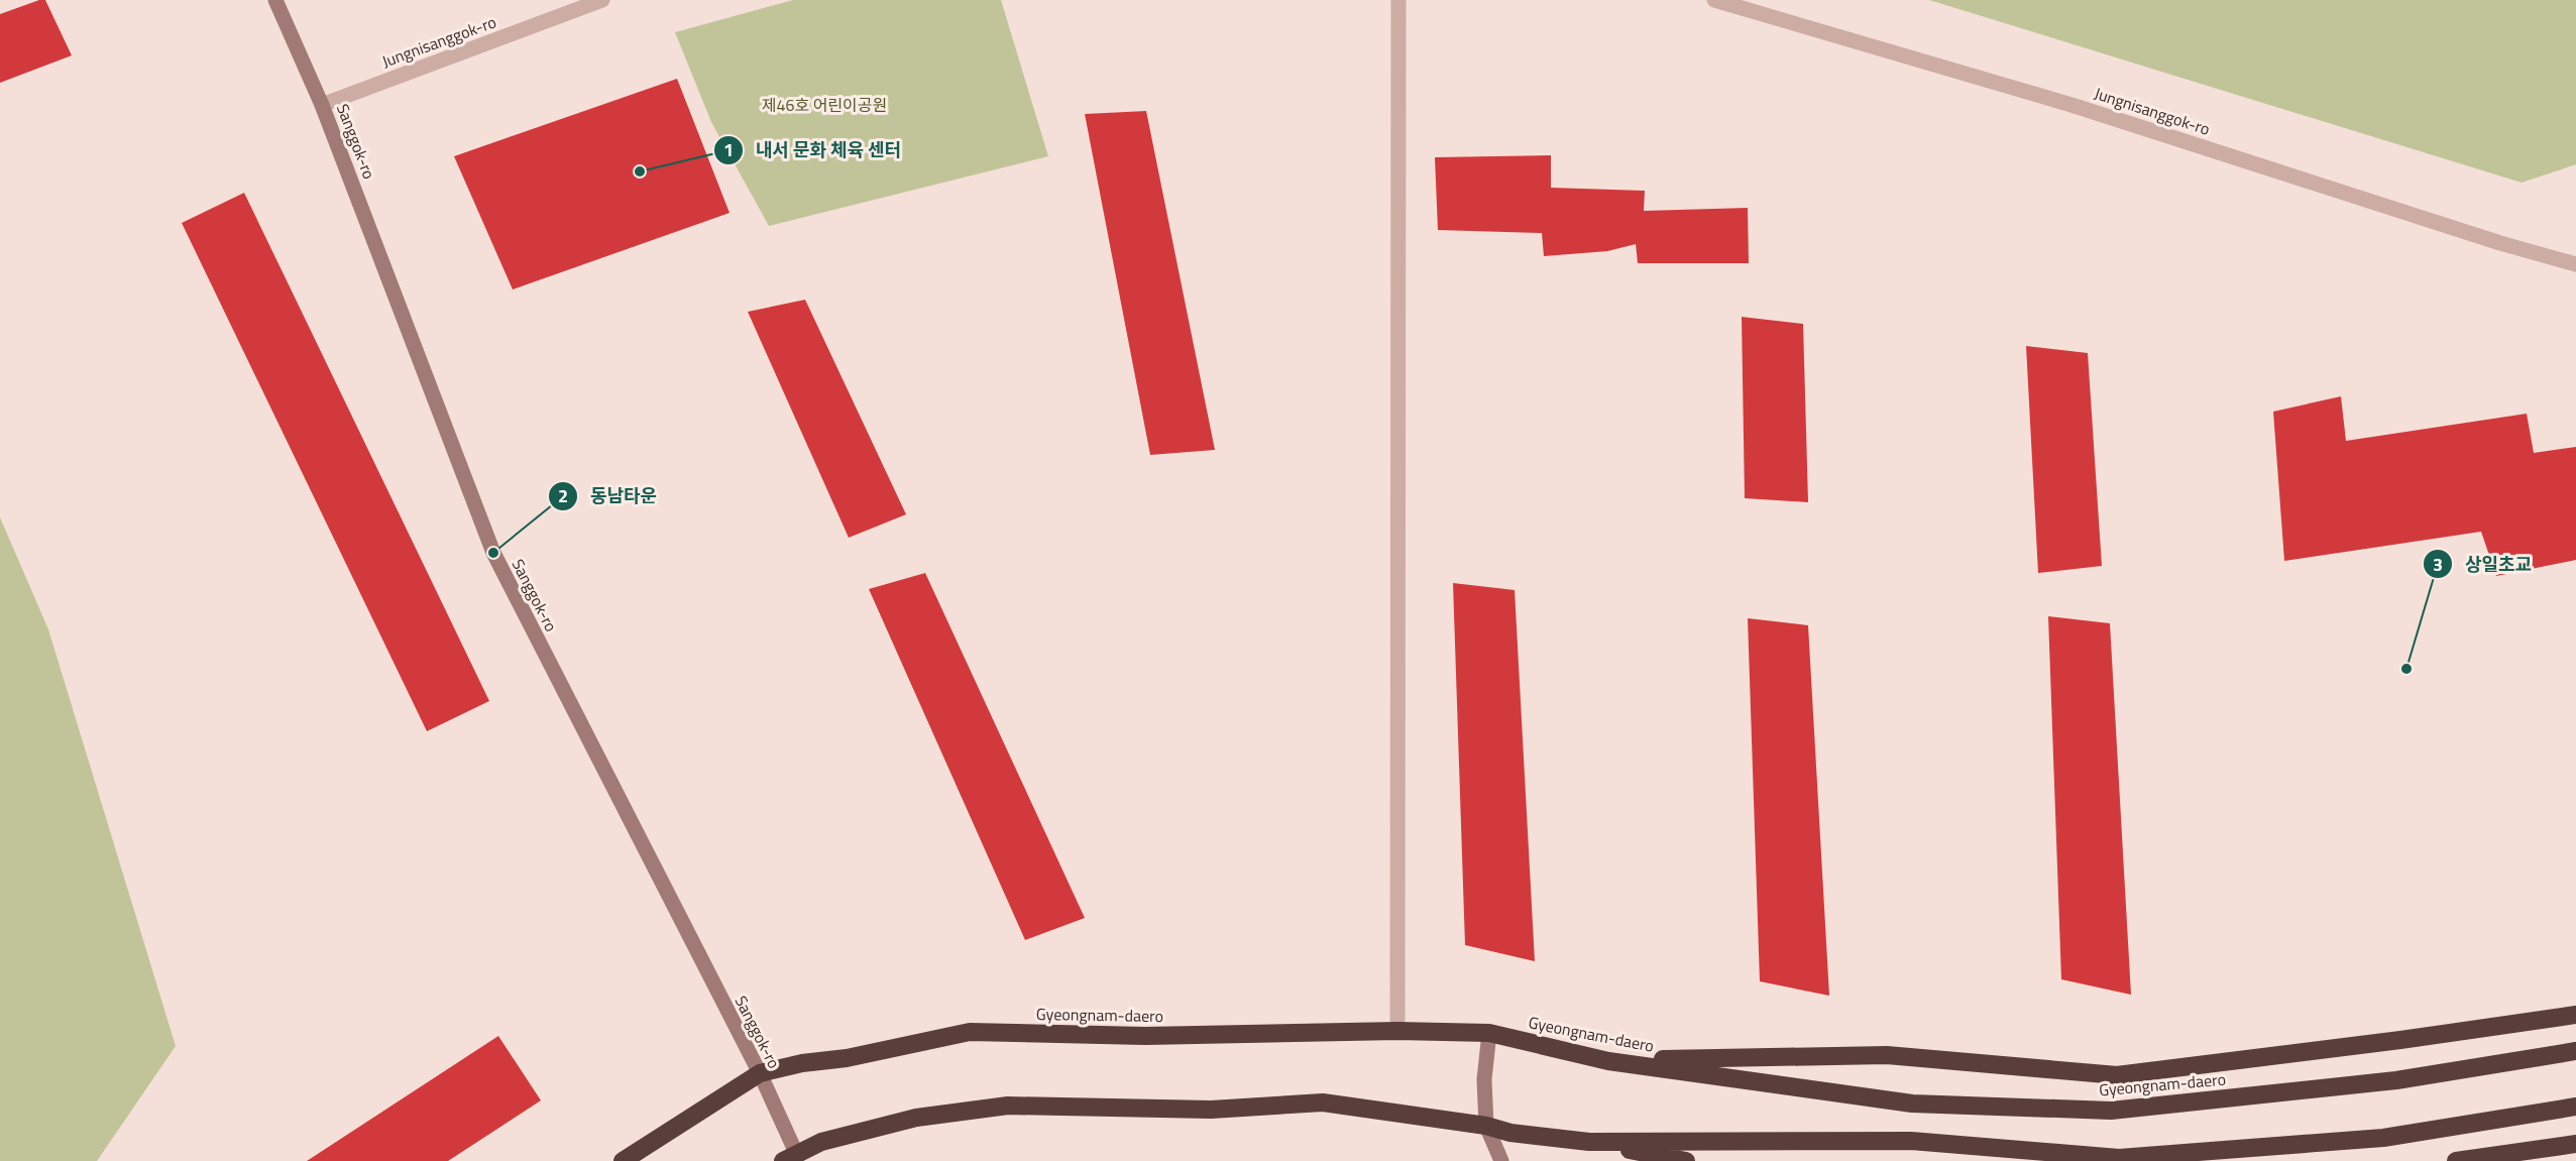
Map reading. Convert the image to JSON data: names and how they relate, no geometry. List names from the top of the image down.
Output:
{
  "streets": {
    "highway": ["Gyeongnam-daero"],
    "street": ["Jungnisanggok-ro", "Sanggok-ro"]
  },
  "crossings": [
    ["Jungnisanggok-ro", "Sanggok-ro"],
    ["Sanggok-ro", "Gyeongnam-daero"]
  ],
  "parks": ["제46호 어린이공원"],
  "places": ["내서 문화 체육 센터", "동남타운", "상일초교"]
}
